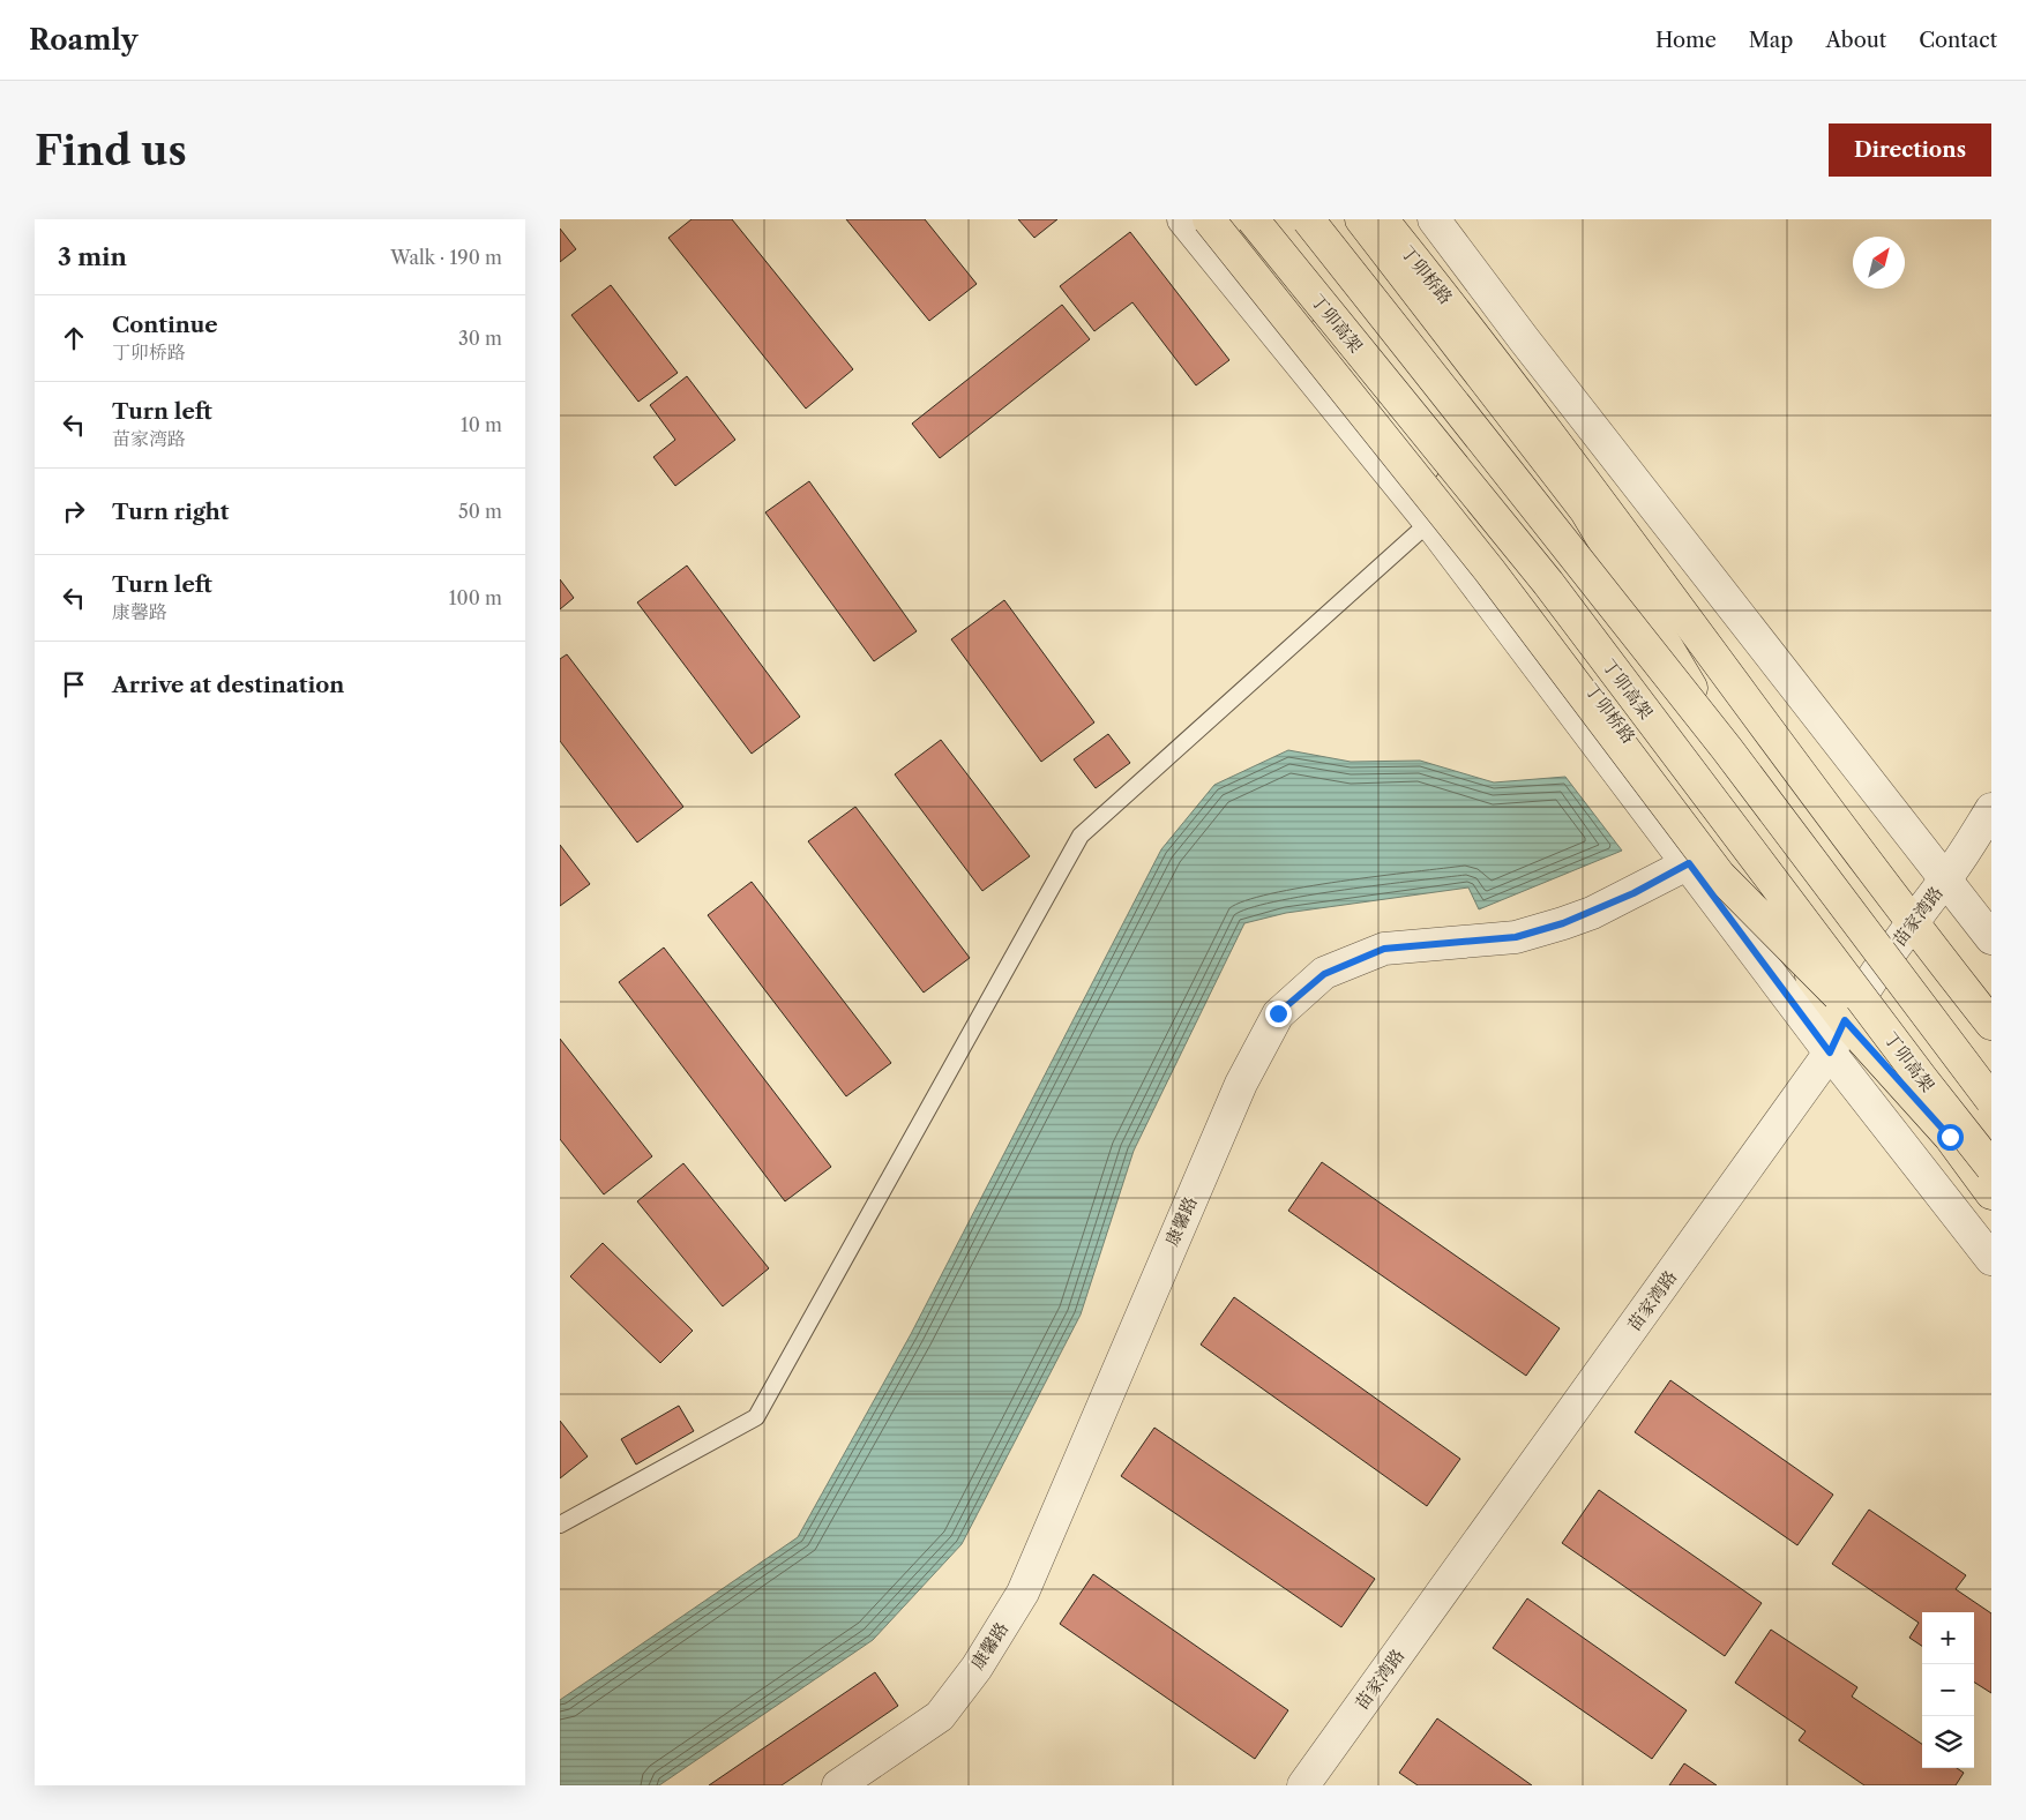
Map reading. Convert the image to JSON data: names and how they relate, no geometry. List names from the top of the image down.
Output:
{
  "streets": {
    "main road": ["丁卯桥路", "丁卯高架"],
    "street": ["苗家湾路", "康馨路"]
  },
  "crossings": [
    ["丁卯桥路", "苗家湾路"]
  ],
  "north": "top right",
  "page": {
    "header": "Roamly",
    "nav": [
      "Home",
      "Map",
      "About",
      "Contact"
    ],
    "buttons": "Directions",
    "title": "Find us",
    "heading": ["3 min", "Walk · 190 m"],
    "list": [
      ["Continue", "丁卯桥路", "30 m"],
      ["Turn left", "苗家湾路", "10 m"],
      ["Turn right", "50 m"],
      ["Turn left", "康馨路", "100 m"],
      "Arrive at destination"
    ],
    "map_buttons": ["+", "−"]
  }
}
